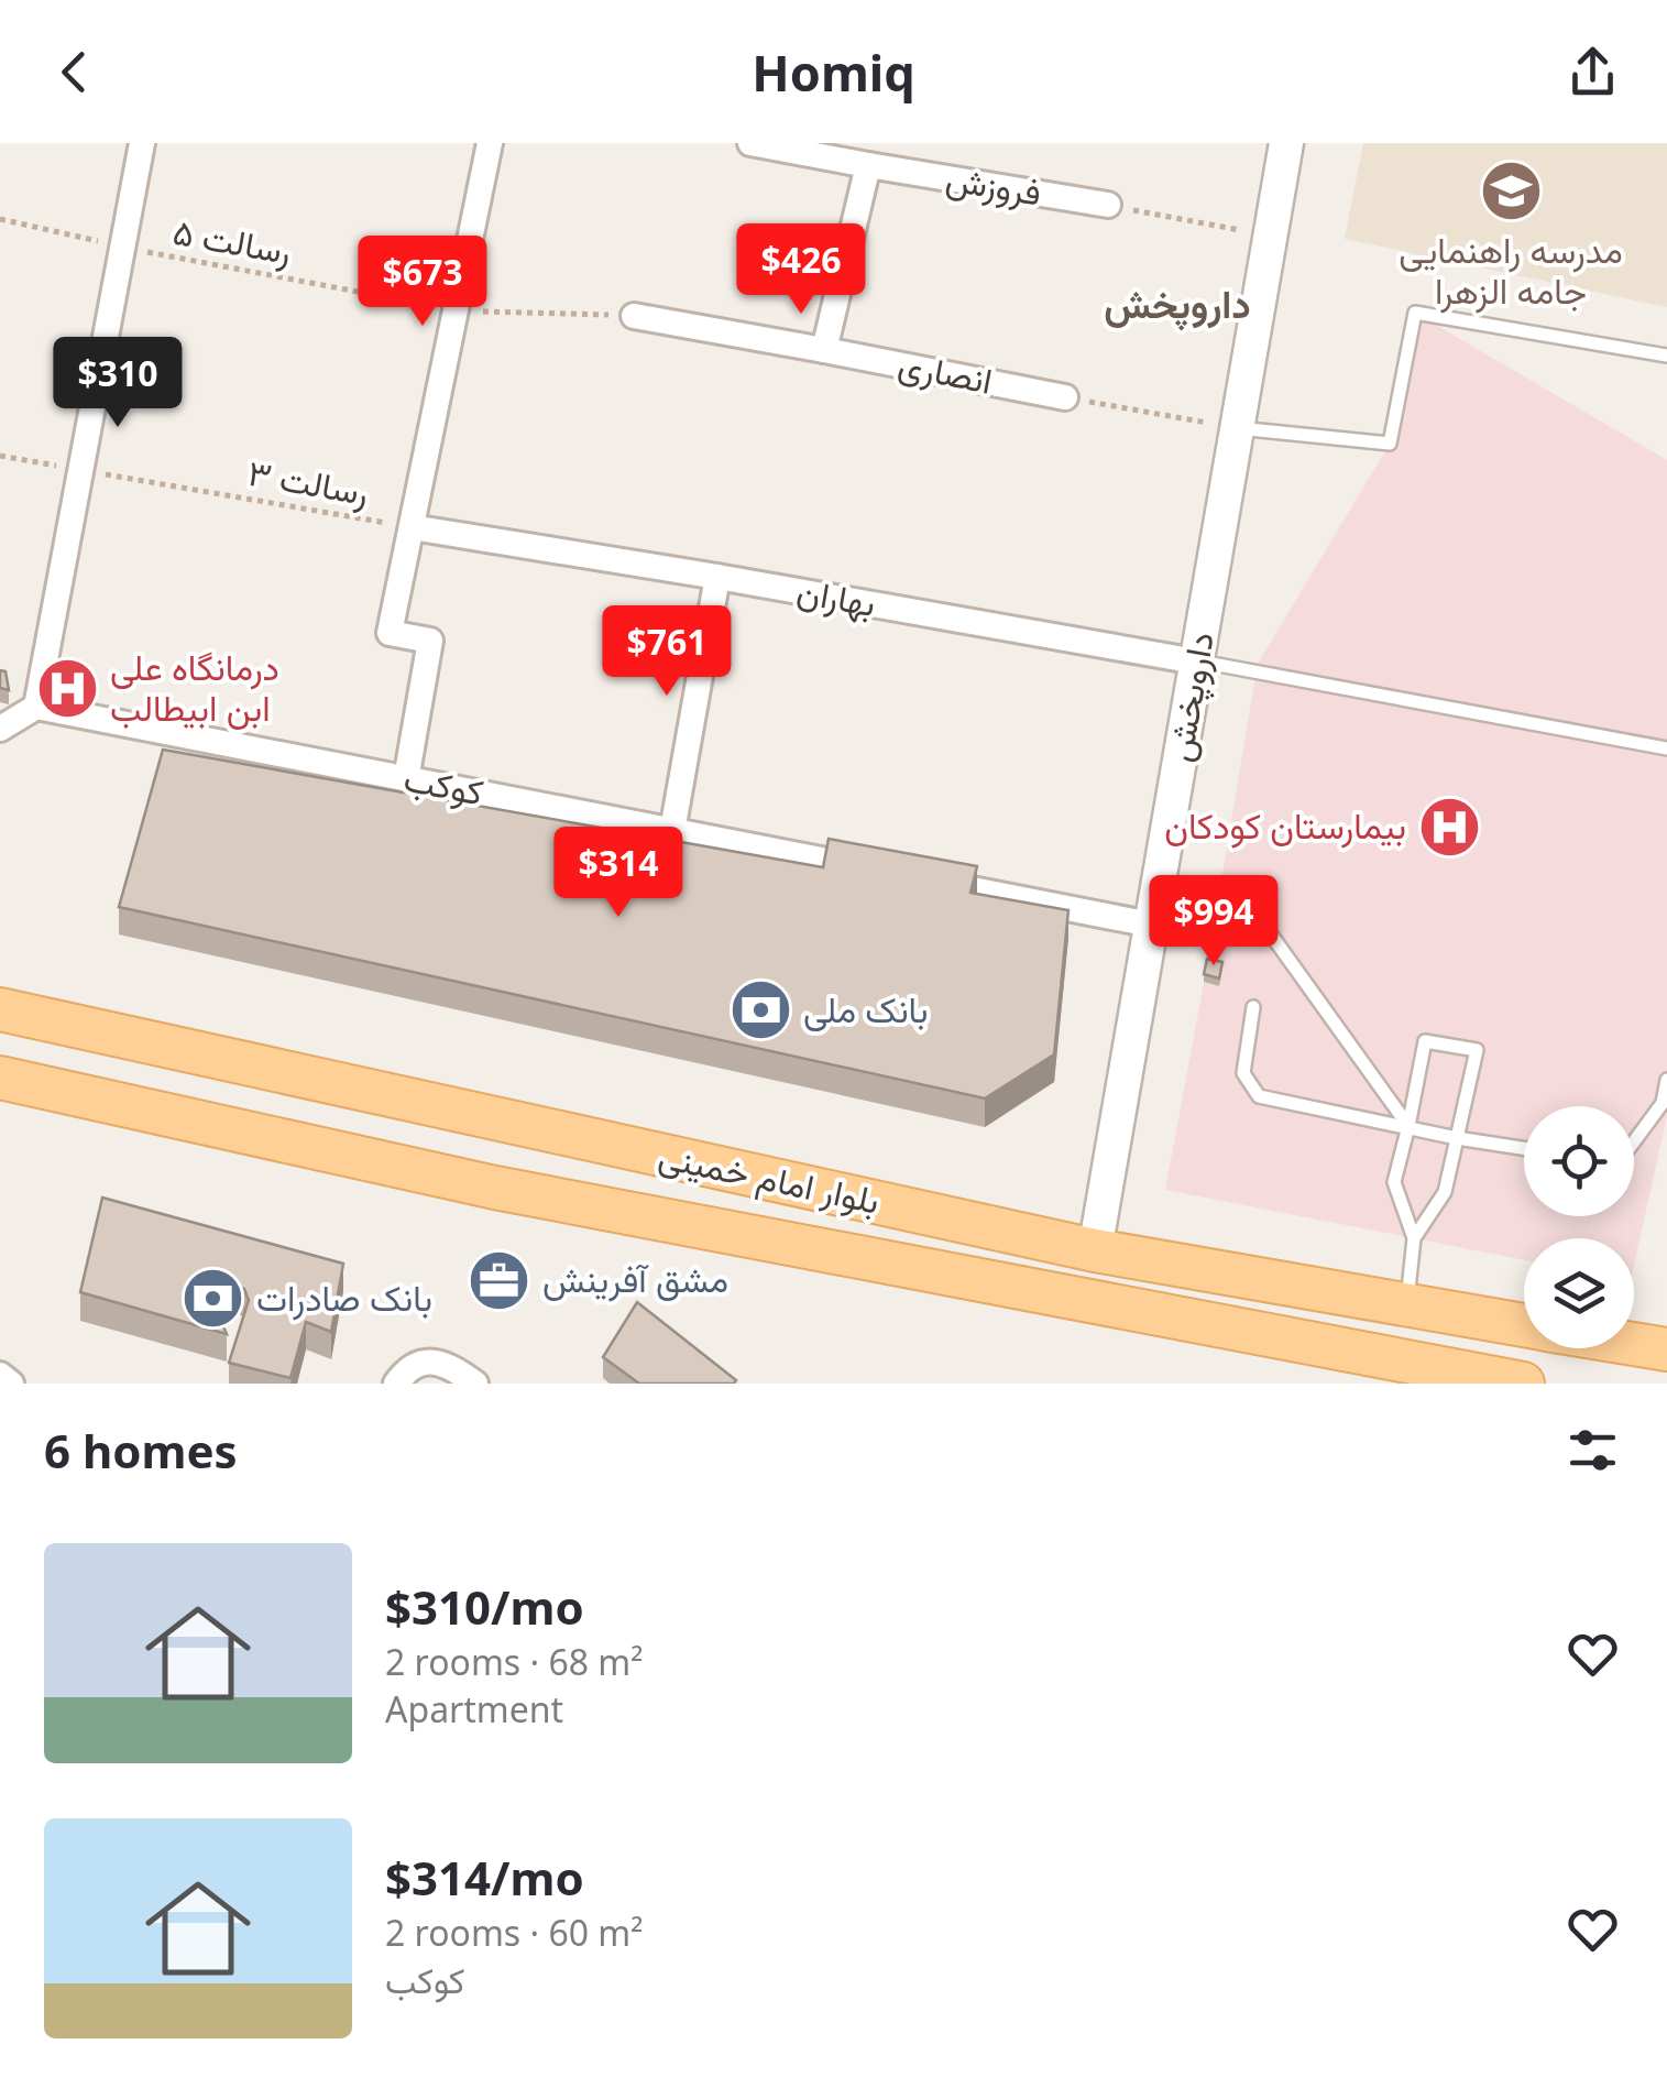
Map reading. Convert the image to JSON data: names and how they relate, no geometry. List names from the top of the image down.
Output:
{
  "streets": {
    "main road": ["بلوار امام خمینی"],
    "street": [
      "فروزش",
      "انصاری",
      "بهاران",
      "داروپخش",
      "کوکب"
    ],
    "path": ["رسالت ۵", "رسالت ۳"]
  },
  "crossings": [
    ["رسالت ۵", "انصاری"],
    ["رسالت ۳", "بهاران"],
    ["بهاران", "داروپخش"],
    ["داروپخش", "بلوار امام خمینی"]
  ],
  "districts": ["داروپخش"],
  "places": {
    "school or university": ["مدرسه راهنمایی جامه الزهرا"],
    "hospital": ["درمانگاه علی ابن ابیطالب", "بیمارستان کودکان"],
    "bank": ["بانک ملی", "بانک صادرات"],
    "office": ["مشق آفرینش"]
  },
  "page": {
    "header": "Homiq",
    "price": [
      "$426",
      "$673",
      "$310",
      "$761",
      "$314",
      "$994"
    ],
    "heading": "6 homes",
    "list": [
      {
        "name": "$310/mo",
        "note": "2 rooms · 68 m² · Apartment"
      },
      {
        "name": "$314/mo",
        "note": "2 rooms · 60 m² · کوکب"
      }
    ]
  }
}
